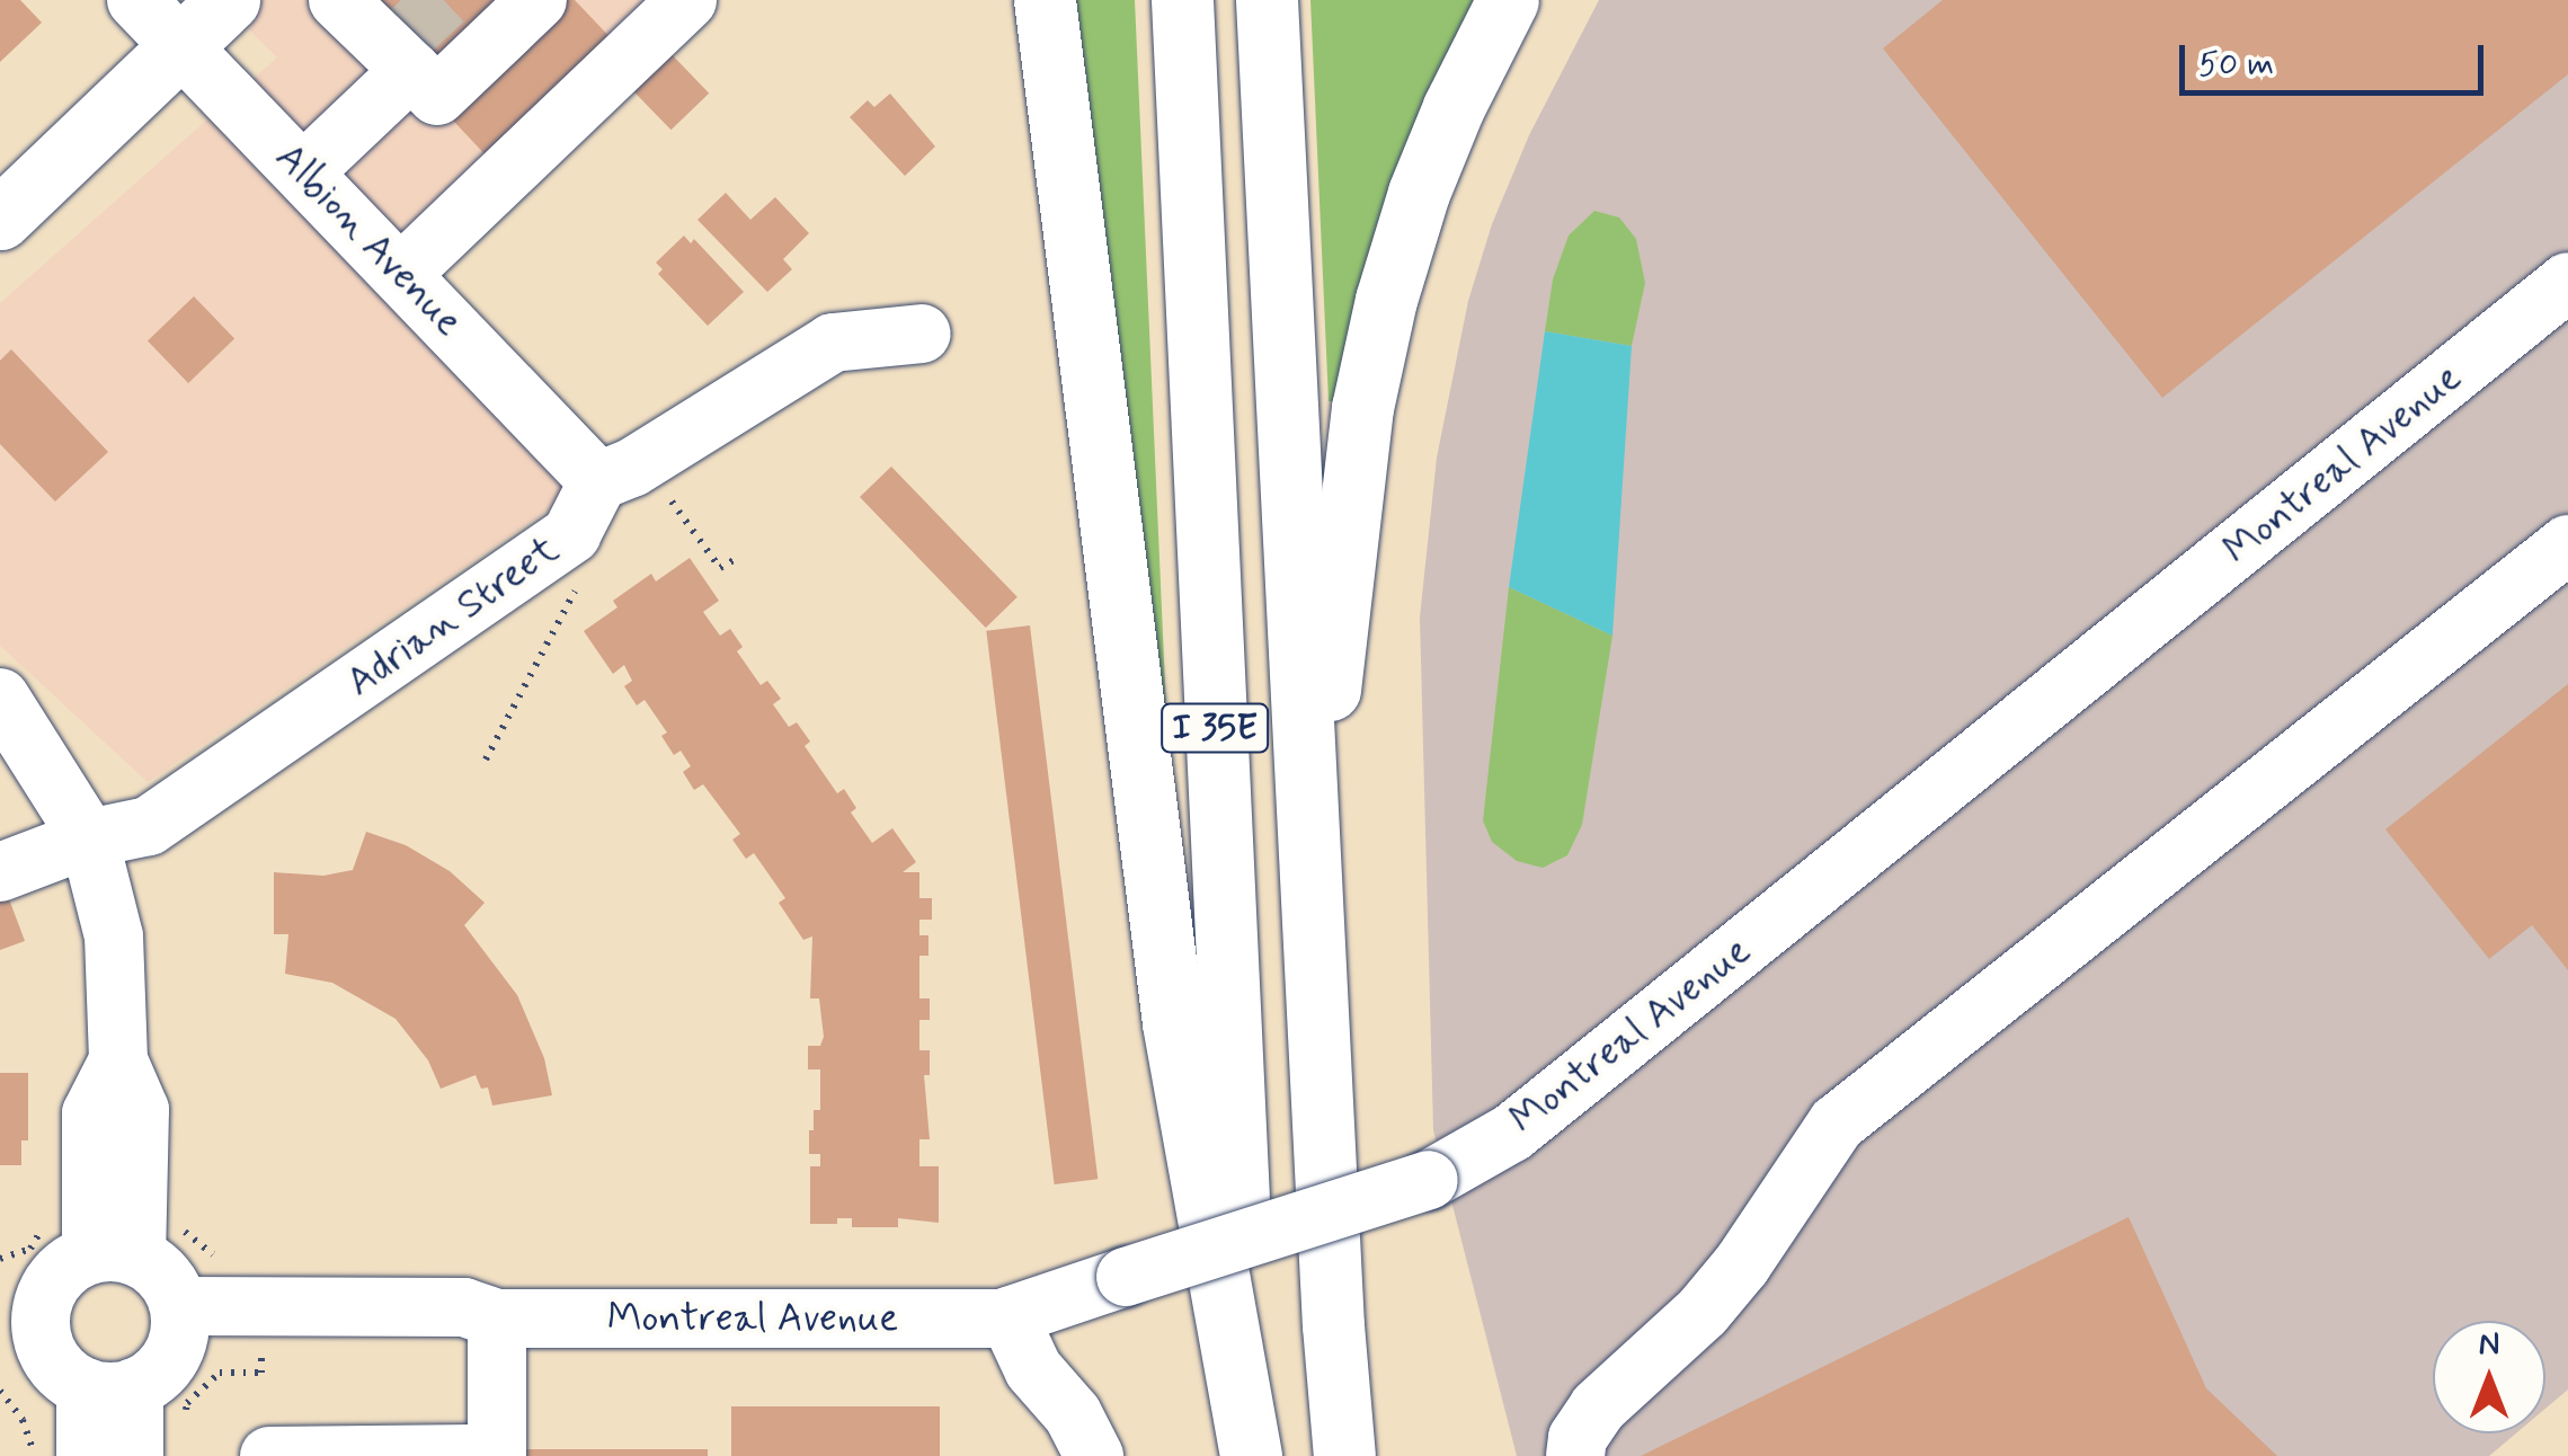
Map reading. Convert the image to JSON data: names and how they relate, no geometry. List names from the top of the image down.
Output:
{
  "streets": {
    "main road": ["I 35E"],
    "street": ["Albion Avenue", "Montreal Avenue", "Adrian Street"]
  },
  "crossings": [
    ["Albion Avenue", "Adrian Street"]
  ],
  "scale_bar": "50 m",
  "north": "top"
}
